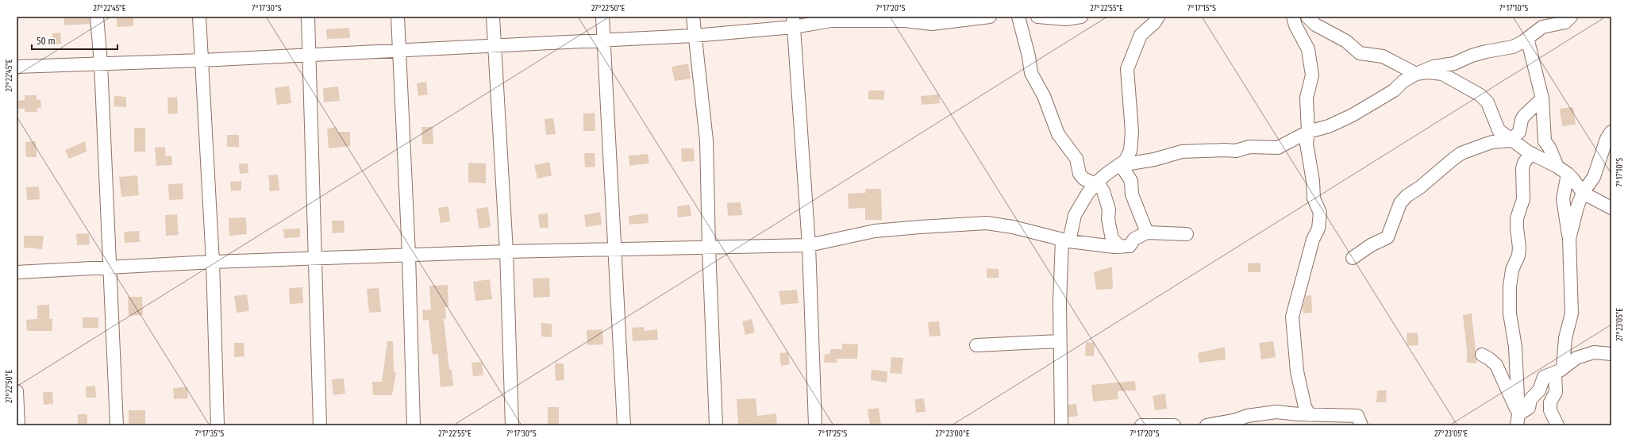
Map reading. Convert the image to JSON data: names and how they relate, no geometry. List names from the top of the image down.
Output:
{
  "scale_bar": "50 m",
  "coordinates": [
    "27°22'45\"E",
    "7°17'30\"S",
    "27°22'50\"E",
    "7°17'20\"S",
    "27°22'55\"E",
    "7°17'15\"S",
    "7°17'10\"S",
    "27°23'05\"E",
    "7°17'35\"S",
    "7°17'25\"S",
    "27°23'00\"E"
  ]
}
